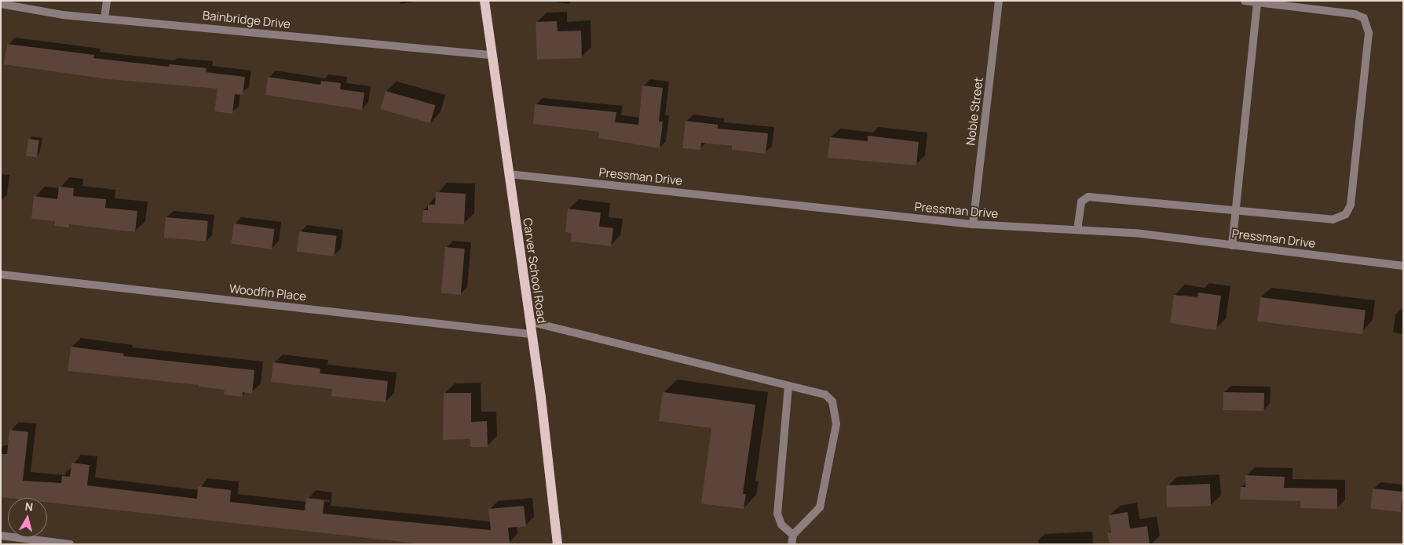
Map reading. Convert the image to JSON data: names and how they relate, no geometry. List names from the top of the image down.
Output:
{
  "streets": {
    "main road": ["Carver School Road"],
    "street": [
      "Bainbridge Drive",
      "Noble Street",
      "Pressman Drive",
      "Woodfin Place"
    ]
  },
  "crossings": [
    ["Bainbridge Drive", "Carver School Road"],
    ["Noble Street", "Pressman Drive"],
    ["Pressman Drive", "Carver School Road"],
    ["Carver School Road", "Woodfin Place"]
  ],
  "north": "top"
}
